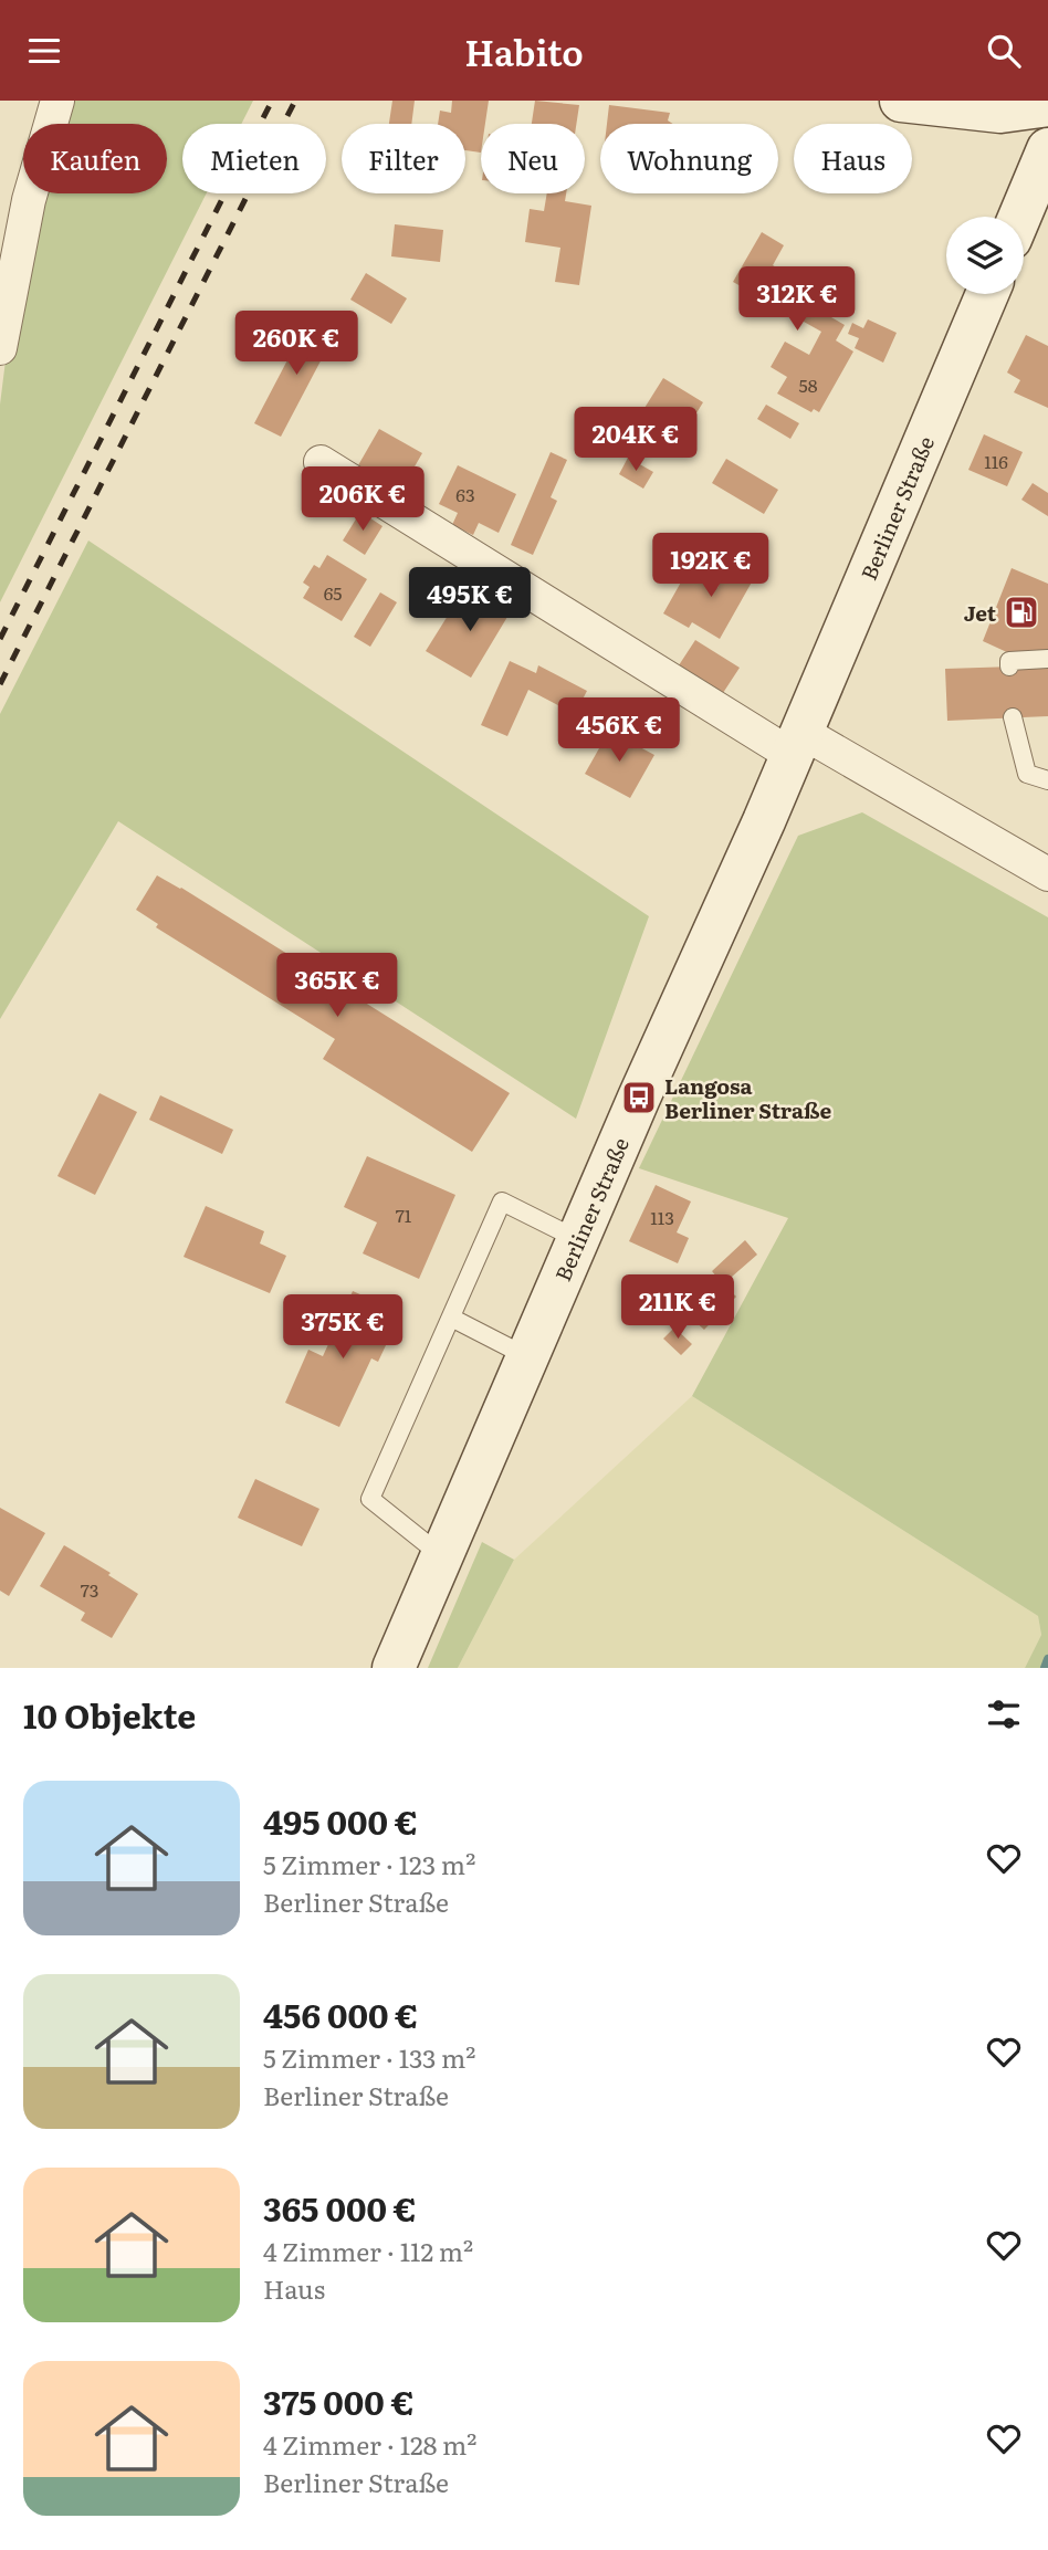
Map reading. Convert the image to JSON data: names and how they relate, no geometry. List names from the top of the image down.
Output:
{
  "streets": {
    "main road": ["Berliner Straße"]
  },
  "places": {
    "fuel station": ["Jet"],
    "bus stop": ["Langosa Berliner Straße"]
  },
  "house_numbers": [
    "58",
    "116",
    "63",
    "65",
    "71",
    "113",
    "73"
  ],
  "page": {
    "header": "Habito",
    "chip": [
      "Kaufen",
      "Mieten",
      "Filter",
      "Neu",
      "Wohnung",
      "Haus"
    ],
    "price": [
      "312K €",
      "260K €",
      "204K €",
      "206K €",
      "192K €",
      "495K €",
      "456K €",
      "365K €",
      "211K €",
      "375K €"
    ],
    "heading": "10 Objekte",
    "list": [
      {
        "name": "495 000 €",
        "note": "5 Zimmer · 123 m² · Berliner Straße"
      },
      {
        "name": "456 000 €",
        "note": "5 Zimmer · 133 m² · Berliner Straße"
      },
      {
        "name": "365 000 €",
        "note": "4 Zimmer · 112 m² · Haus"
      },
      {
        "name": "375 000 €",
        "note": "4 Zimmer · 128 m² · Berliner Straße"
      }
    ]
  }
}
